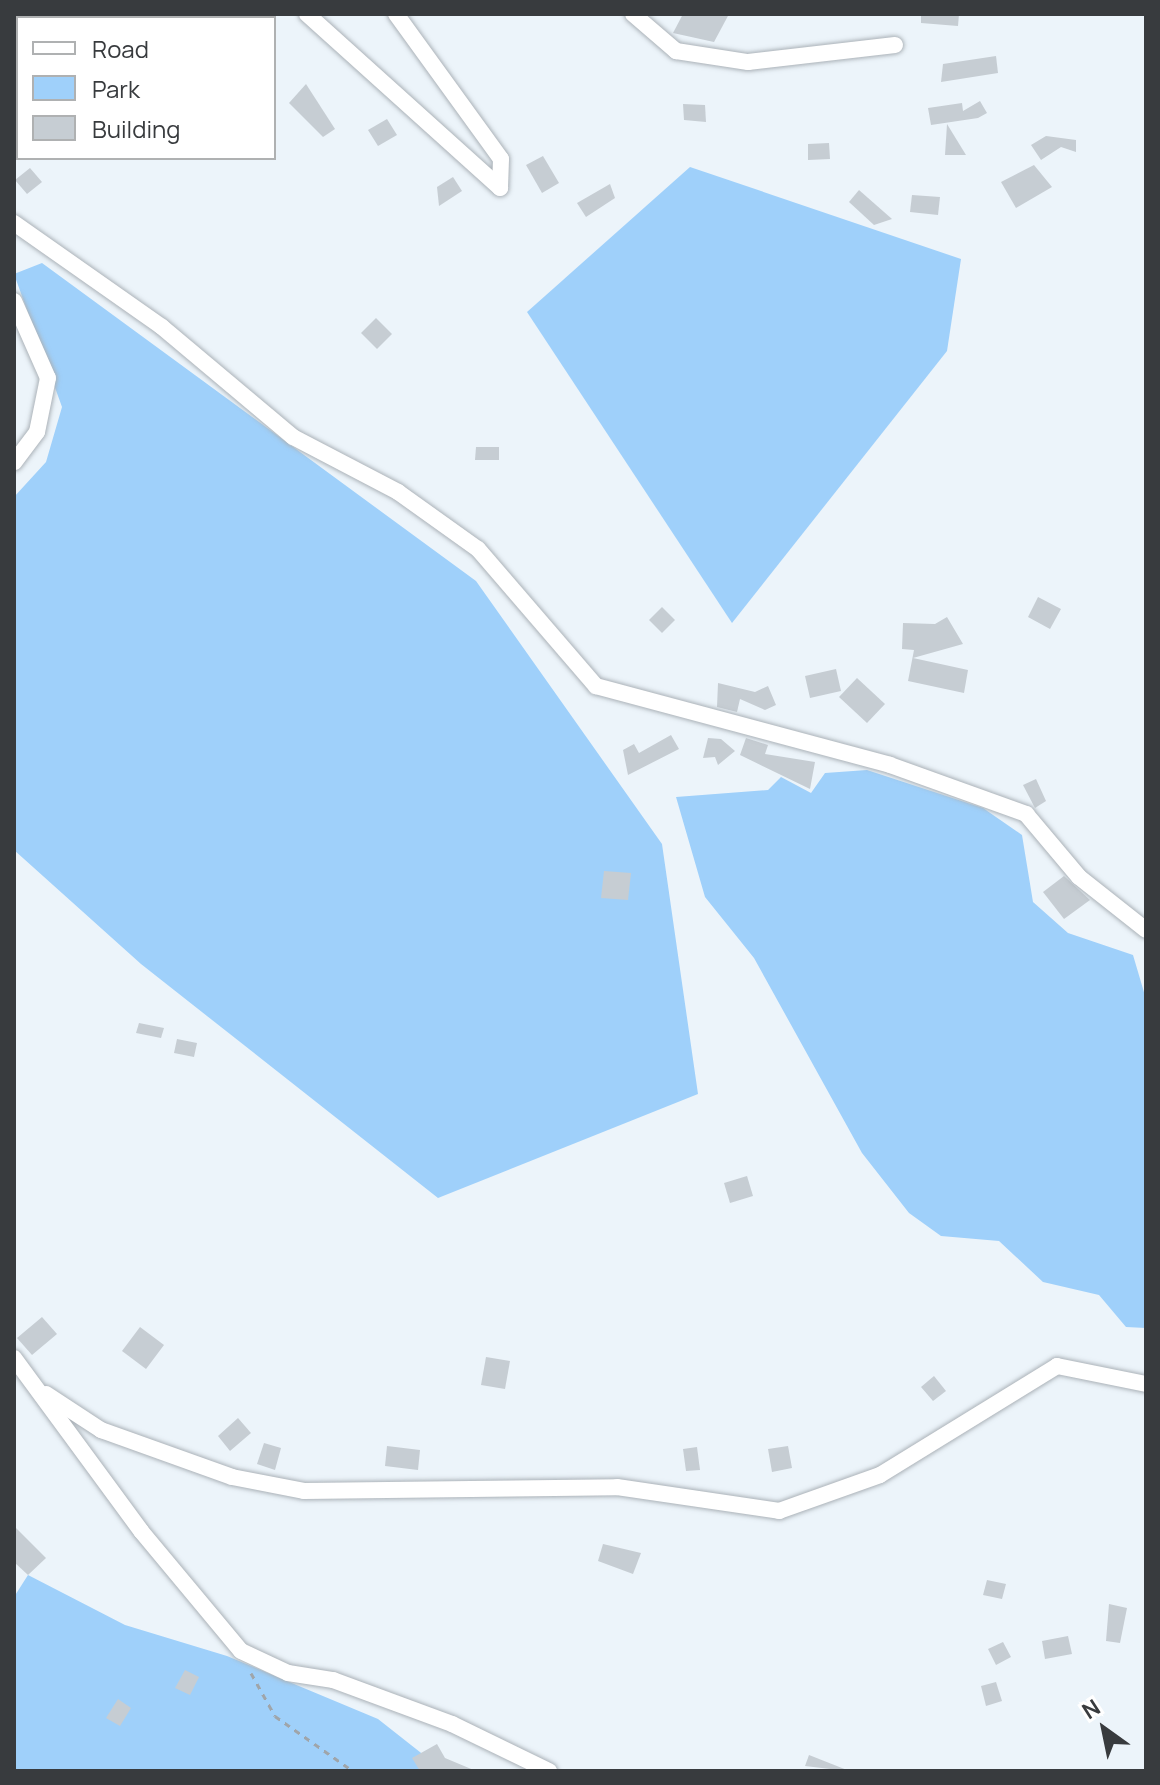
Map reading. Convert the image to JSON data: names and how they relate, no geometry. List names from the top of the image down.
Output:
{
  "legend": ["Road", "Park", "Building"],
  "north": "top left"
}
